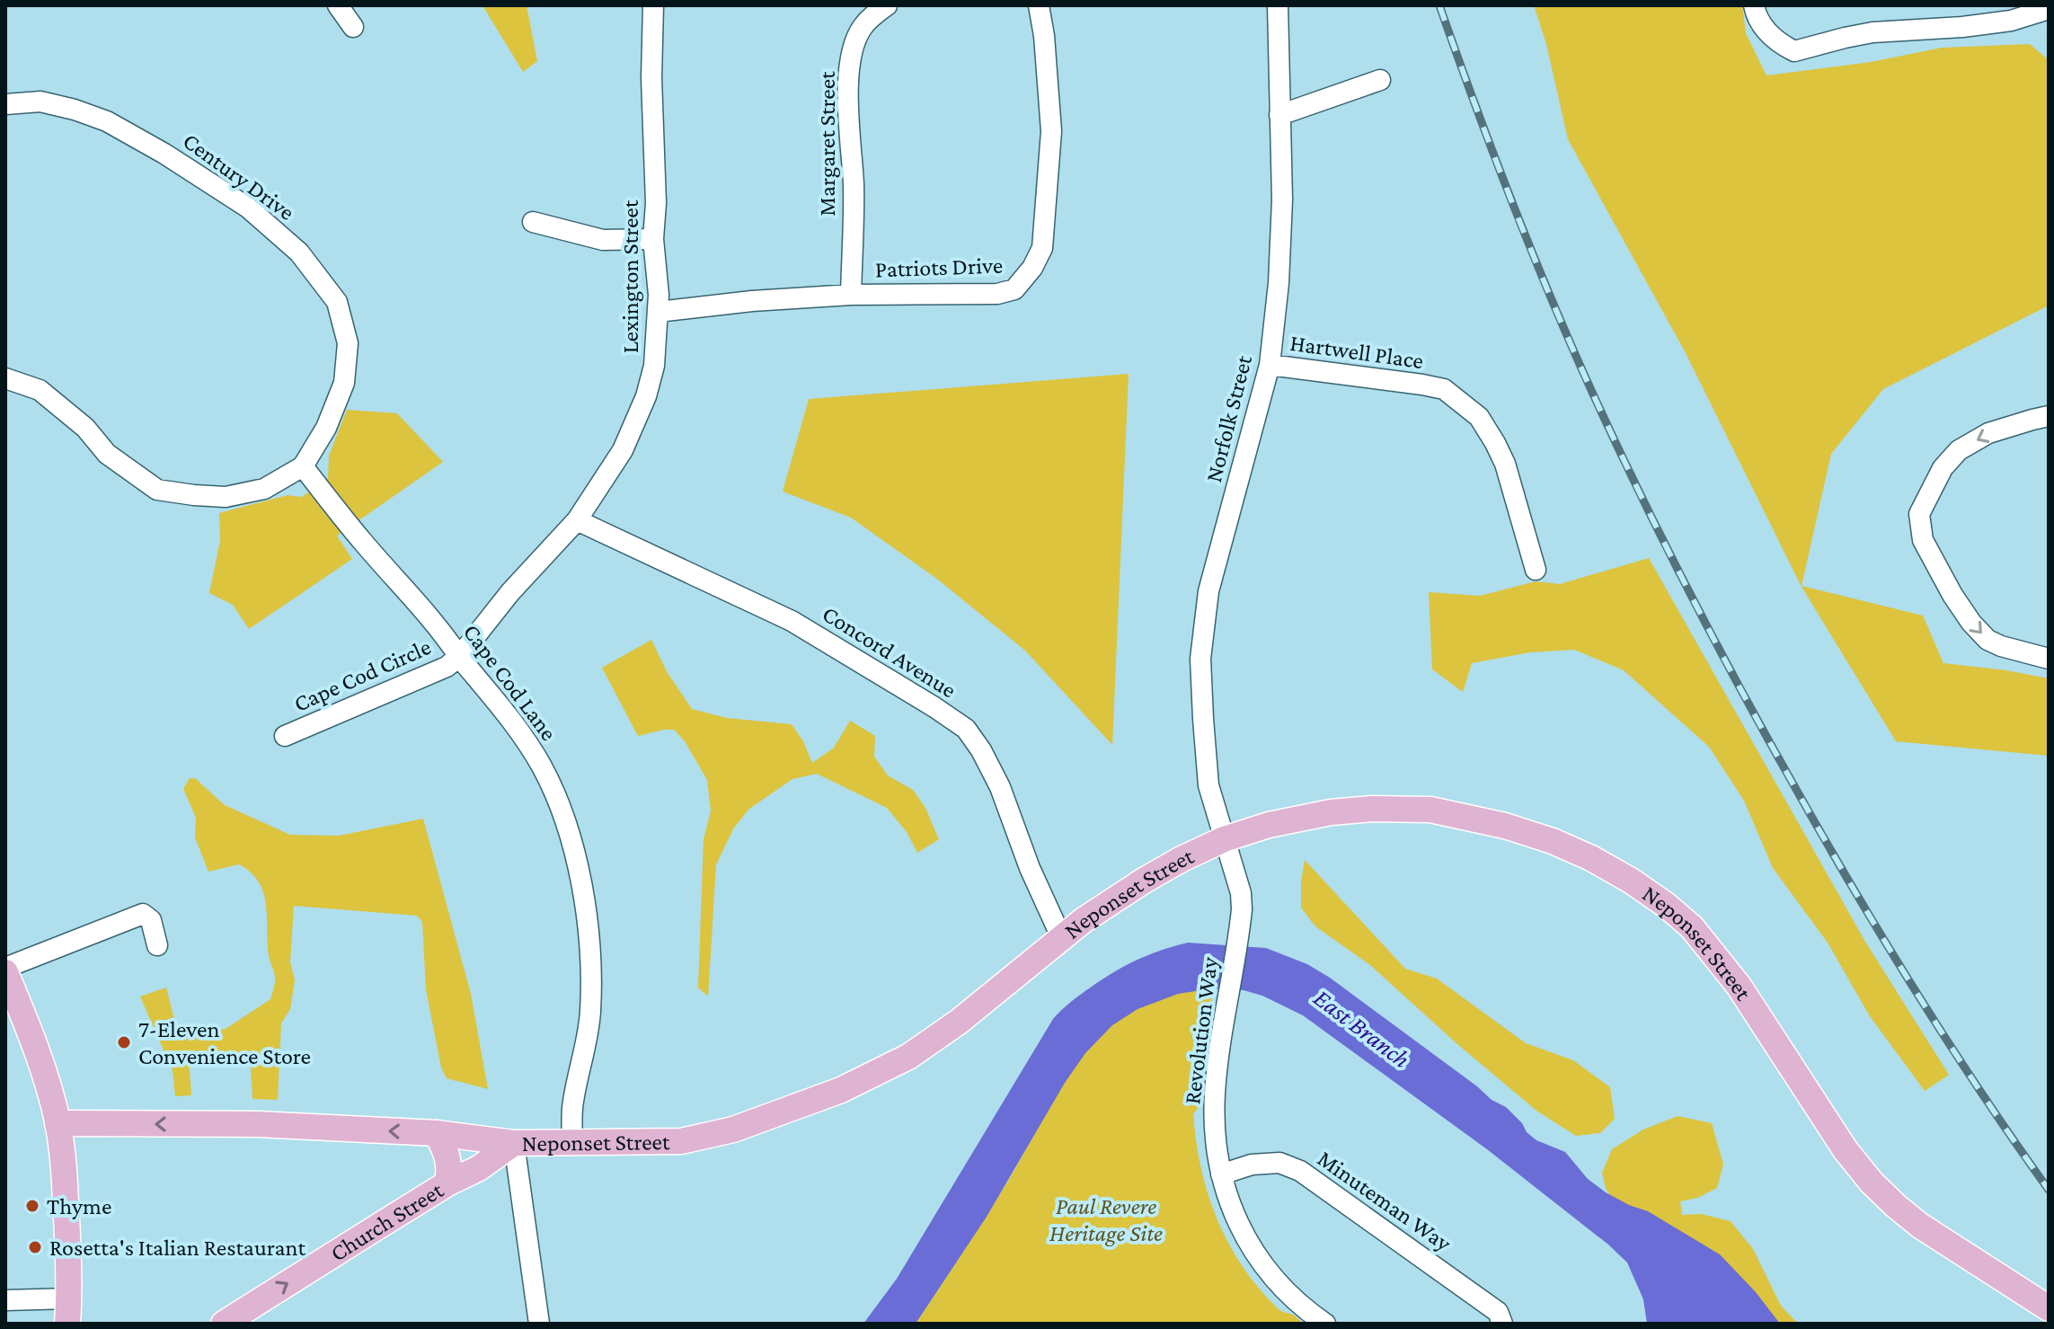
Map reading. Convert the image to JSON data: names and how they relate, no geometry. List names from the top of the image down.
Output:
{
  "streets": {
    "main road": ["Neponset Street", "Church Street"],
    "street": [
      "Margaret Street",
      "Century Drive",
      "Patriots Drive",
      "Lexington Street",
      "Hartwell Place",
      "Norfolk Street",
      "Concord Avenue",
      "Cape Cod Circle",
      "Cape Cod Lane",
      "Revolution Way",
      "Minuteman Way"
    ]
  },
  "crossings": [
    ["Margaret Street", "Patriots Drive"],
    ["Century Drive", "Cape Cod Lane"],
    ["Patriots Drive", "Lexington Street"],
    ["Lexington Street", "Concord Avenue"],
    ["Lexington Street", "Cape Cod Circle"],
    ["Lexington Street", "Cape Cod Lane"],
    ["Hartwell Place", "Norfolk Street"],
    ["Norfolk Street", "Neponset Street"],
    ["Norfolk Street", "Revolution Way"],
    ["Concord Avenue", "Neponset Street"],
    ["Cape Cod Circle", "Cape Cod Lane"],
    ["Cape Cod Lane", "Neponset Street"],
    ["Neponset Street", "Revolution Way"],
    ["Neponset Street", "Church Street"],
    ["Revolution Way", "Minuteman Way"]
  ],
  "one_way": ["Church Street"],
  "water": ["East Branch"],
  "parks": ["Paul Revere Heritage Site"],
  "places": ["7-Eleven Convenience Store", "Thyme", "Rosetta's Italian Restaurant"]
}
